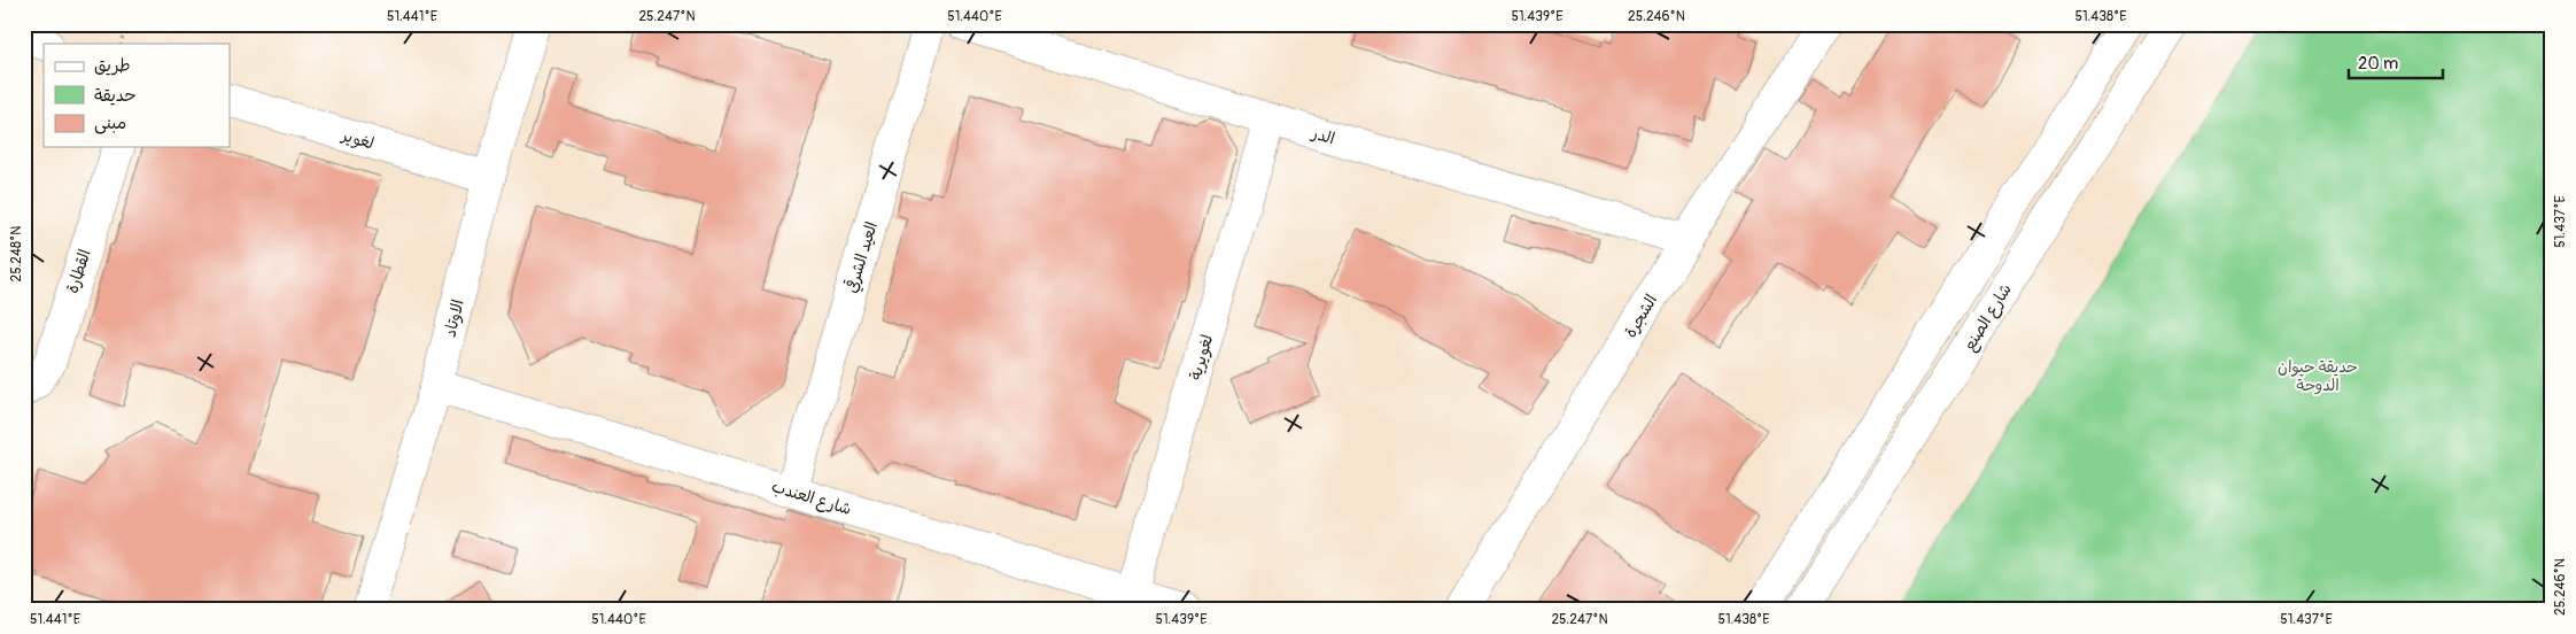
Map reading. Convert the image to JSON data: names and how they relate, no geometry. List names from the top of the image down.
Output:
{
  "streets": {
    "street": [
      "الدر",
      "لغوير",
      "العيد الشرقي",
      "القطارة",
      "الشجرة",
      "شارع الصنع",
      "الاوتاد",
      "لغويرية",
      "شارع العندب"
    ]
  },
  "crossings": [
    ["الدر", "الشجرة"],
    ["الدر", "لغويرية"],
    ["لغوير", "الاوتاد"],
    ["العيد الشرقي", "شارع العندب"],
    ["الاوتاد", "شارع العندب"],
    ["لغويرية", "شارع العندب"]
  ],
  "parks": ["حديقة حيوان الدوحة"],
  "legend": ["طريق", "حديقة", "مبنى"],
  "scale_bar": "20 m",
  "coordinates": [
    "51.441°E",
    "25.247°N",
    "51.440°E",
    "51.439°E",
    "25.246°N",
    "51.438°E",
    "51.437°E",
    "25.248°N"
  ]
}
